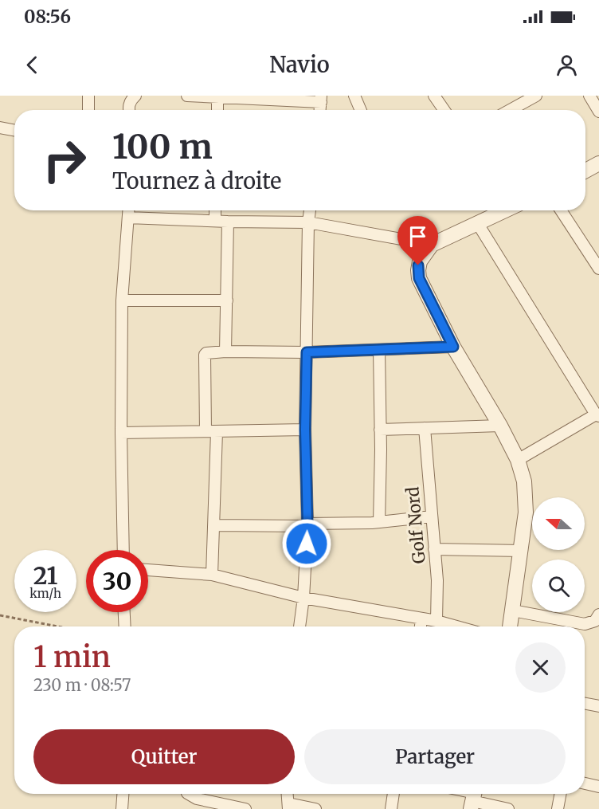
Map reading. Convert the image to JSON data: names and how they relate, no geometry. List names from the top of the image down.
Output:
{
  "streets": {
    "street": ["Golf Nord"]
  },
  "north": "left",
  "page": {
    "status": "08:56",
    "header": "Navio",
    "turn": ["100 m", "Tournez à droite"],
    "speed": "21 km/h",
    "limit": "30",
    "heading": ["1 min", "230 m · 08:57"],
    "buttons": ["Quitter", "Partager"]
  }
}
